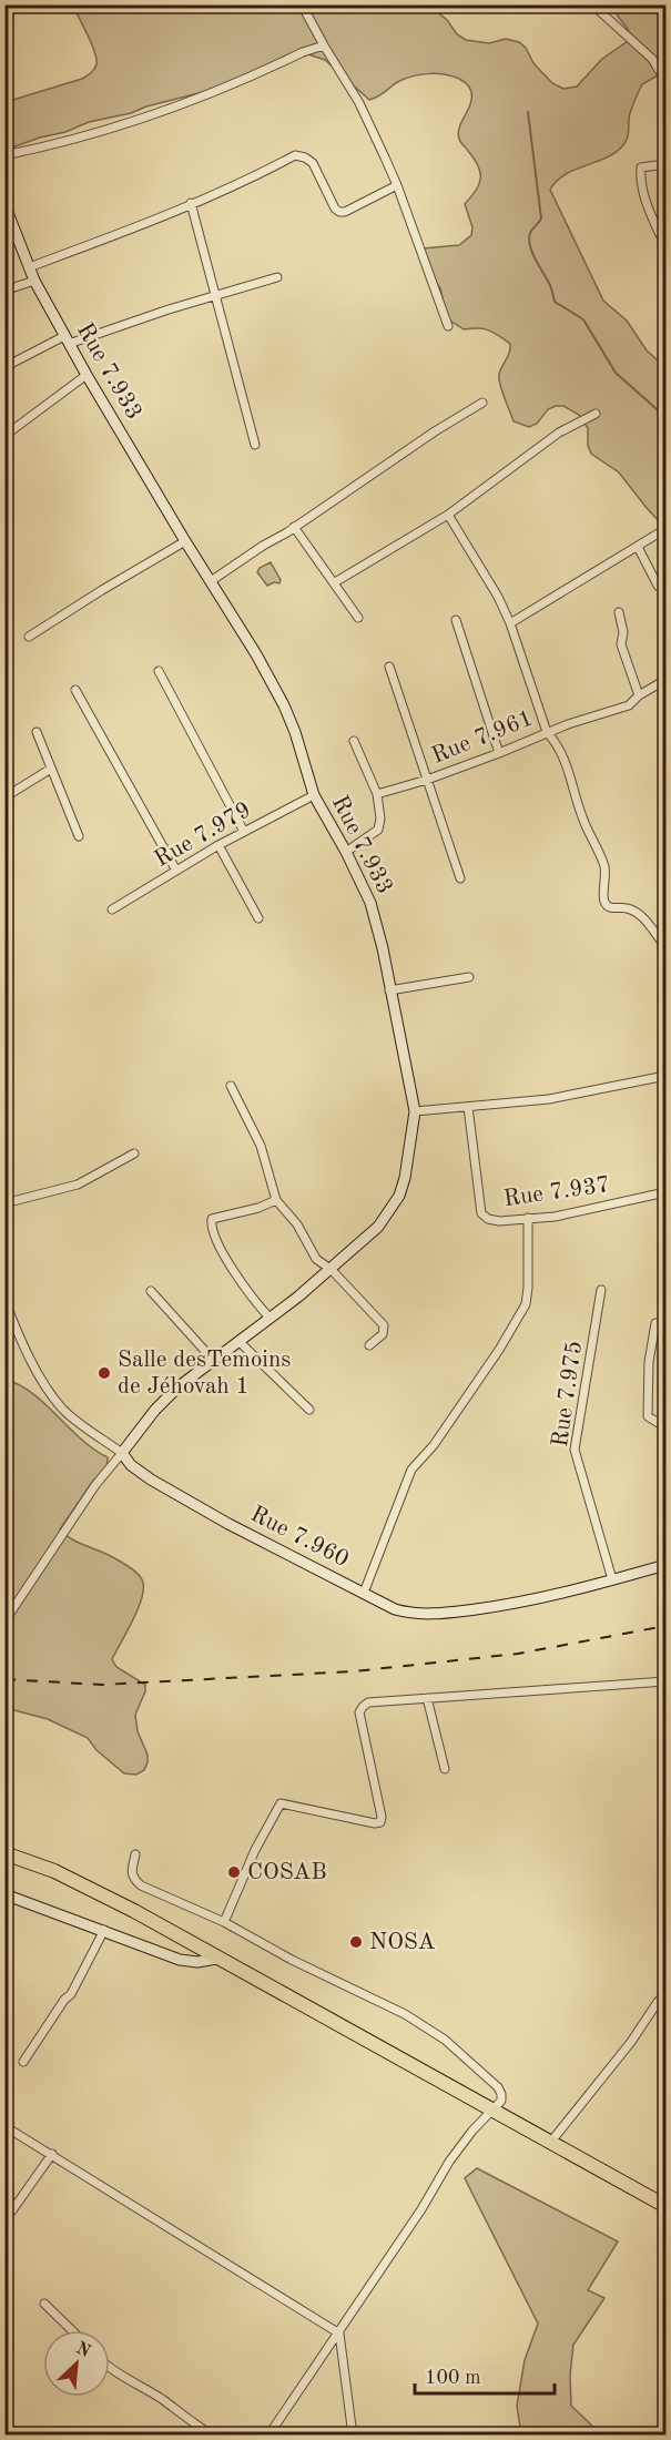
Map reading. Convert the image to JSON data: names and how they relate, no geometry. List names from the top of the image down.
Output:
{
  "streets": {
    "street": [
      "Rue 7.933",
      "Rue 7.961",
      "Rue 7.979",
      "Rue 7.937",
      "Rue 7.975",
      "Rue 7.960"
    ]
  },
  "crossings": [
    ["Rue 7.933", "Rue 7.979"],
    ["Rue 7.933", "Rue 7.960"],
    ["Rue 7.975", "Rue 7.960"]
  ],
  "places": ["Salle desTemoins de Jéhovah 1", "COSAB", "NOSA"],
  "scale_bar": "100 m",
  "north": "top right"
}
